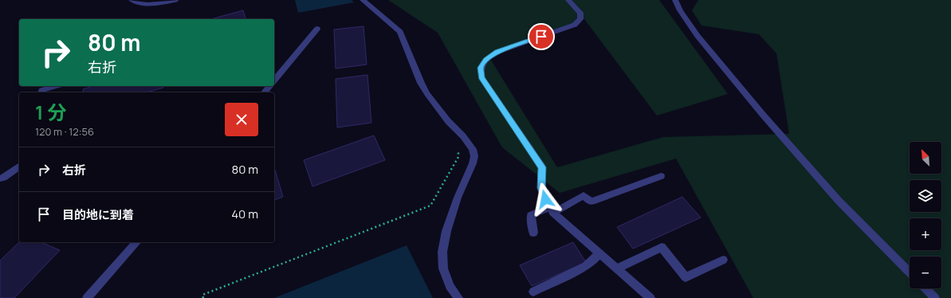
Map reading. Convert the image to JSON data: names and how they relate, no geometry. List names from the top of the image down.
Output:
{
  "north": "top left",
  "page": {
    "turn": ["80 m", "右折"],
    "heading": ["1 分", "120 m · 12:56"],
    "map_buttons": ["+", "−"],
    "list": [
      {
        "name": "右折",
        "value": "80 m"
      },
      {
        "name": "目的地に到着",
        "value": "40 m"
      }
    ]
  }
}
